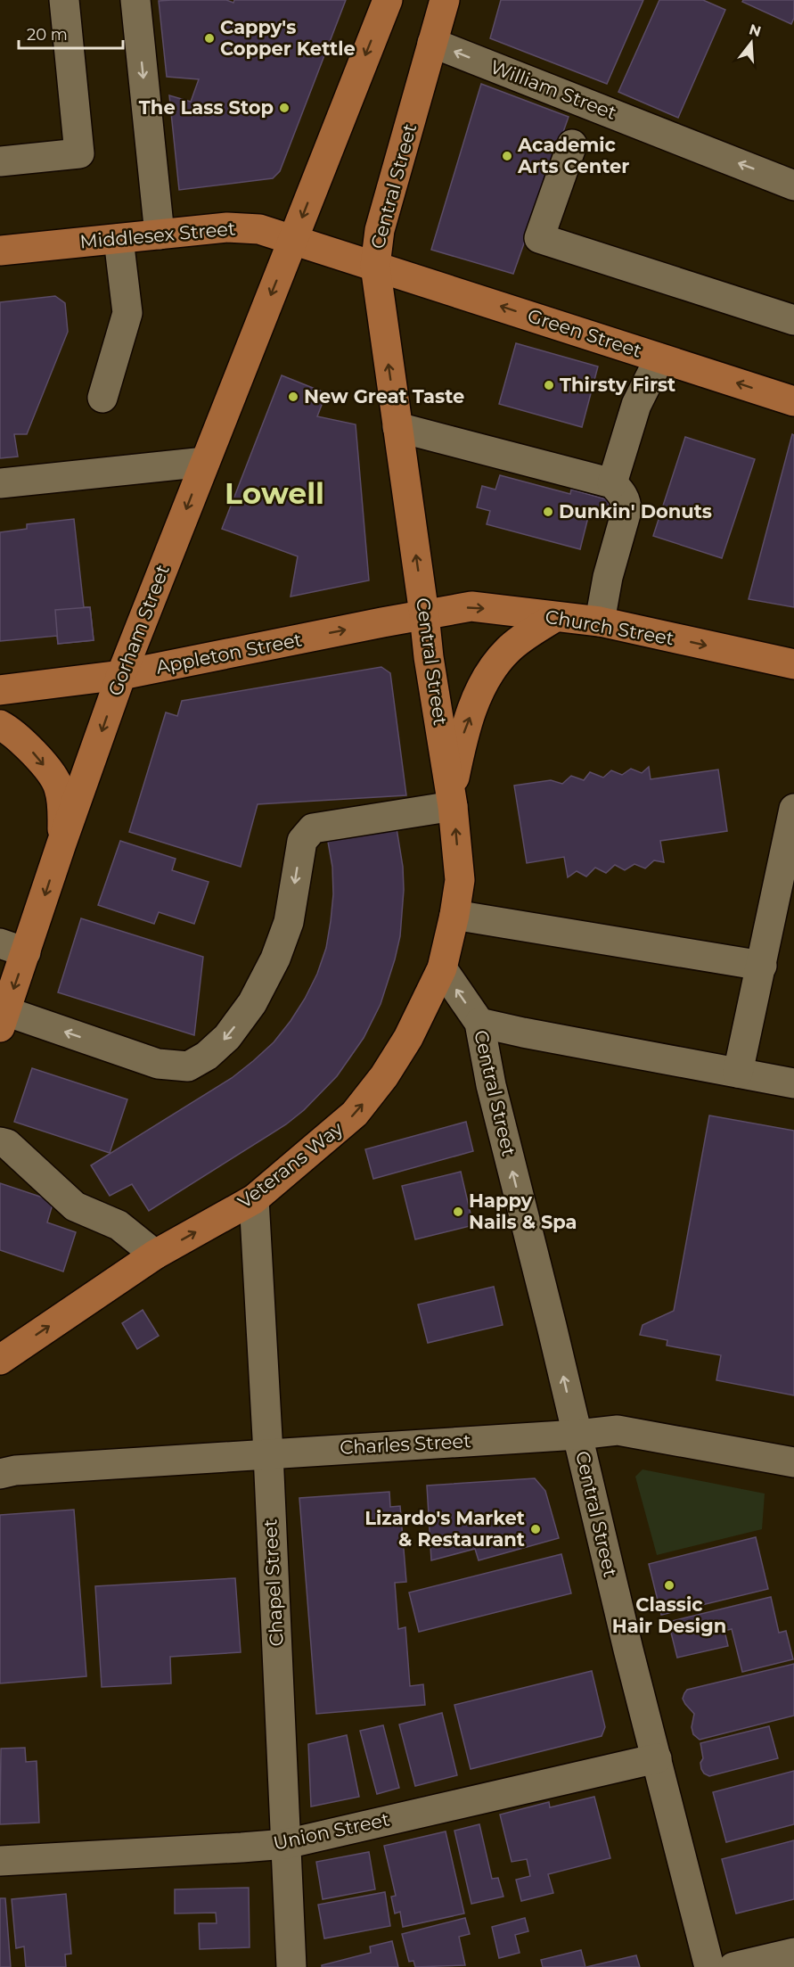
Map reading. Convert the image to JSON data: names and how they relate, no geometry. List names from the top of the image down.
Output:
{
  "streets": {
    "main road": [
      "Central Street",
      "Middlesex Street",
      "Green Street",
      "Church Street",
      "Gorham Street",
      "Appleton Street",
      "Veterans Way"
    ],
    "street": [
      "William Street",
      "Charles Street",
      "Chapel Street",
      "Union Street"
    ]
  },
  "crossings": [
    ["William Street", "Central Street"],
    ["Central Street", "Middlesex Street"],
    ["Central Street", "Green Street"],
    ["Central Street", "Church Street"],
    ["Central Street", "Appleton Street"],
    ["Central Street", "Veterans Way"],
    ["Central Street", "Charles Street"],
    ["Central Street", "Union Street"],
    ["Middlesex Street", "Green Street"],
    ["Middlesex Street", "Gorham Street"],
    ["Church Street", "Appleton Street"],
    ["Gorham Street", "Appleton Street"],
    ["Veterans Way", "Chapel Street"],
    ["Charles Street", "Chapel Street"],
    ["Chapel Street", "Union Street"]
  ],
  "one_way": [
    "William Street",
    "Central Street",
    "Green Street",
    "Church Street",
    "Gorham Street",
    "Appleton Street",
    "Veterans Way"
  ],
  "districts": ["Lowell"],
  "places": [
    "Cappy's Copper Kettle",
    "The Lass Stop",
    "Academic Arts Center",
    "Thirsty First",
    "New Great Taste",
    "Dunkin' Donuts",
    "Happy Nails & Spa",
    "Lizardo's Market & Restaurant",
    "Classic Hair Design"
  ],
  "scale_bar": "20 m",
  "north": "top"
}
